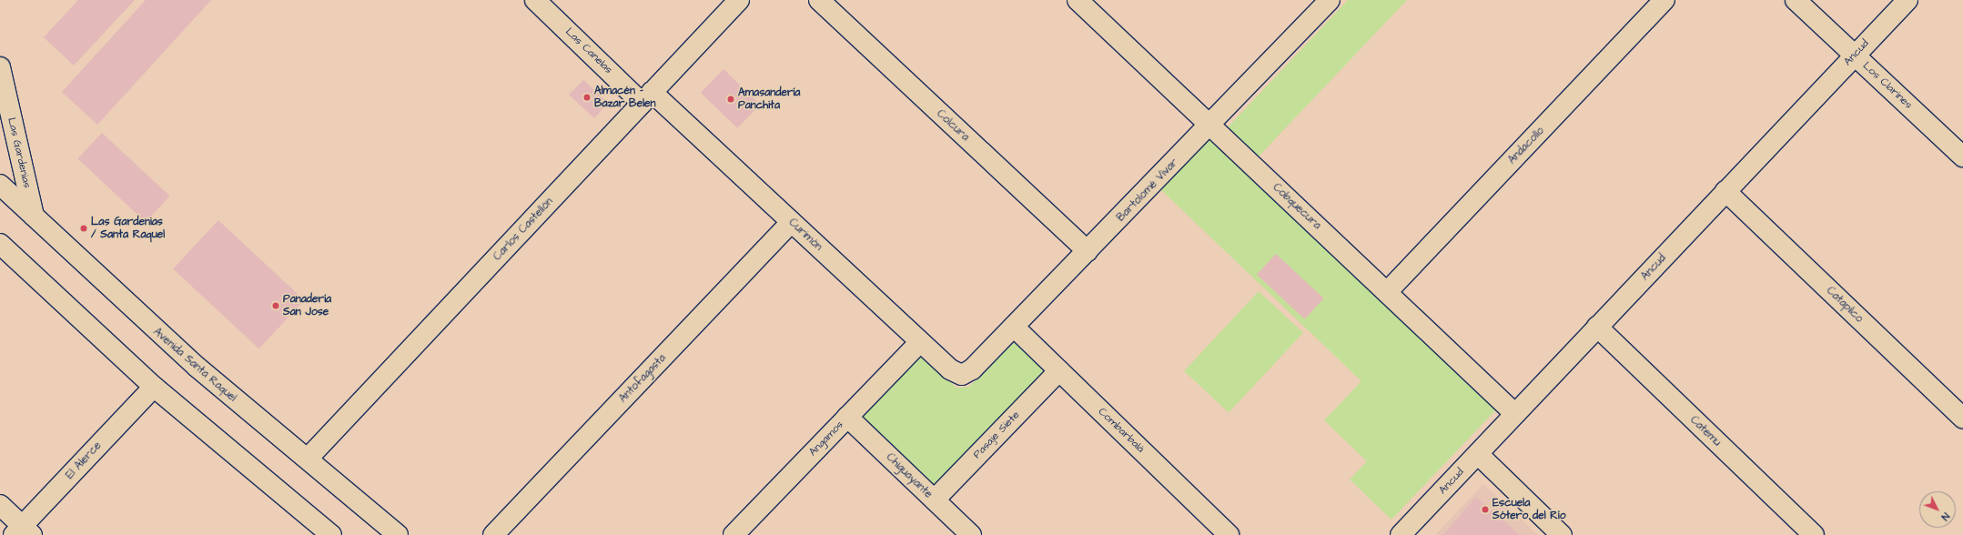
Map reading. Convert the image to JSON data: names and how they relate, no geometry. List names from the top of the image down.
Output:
{
  "streets": {
    "street": [
      "Las Canelas",
      "Ancud",
      "Los Clarines",
      "Colcura",
      "Andacollo",
      "Las Gardenias",
      "Bartolomé Vivar",
      "Cobquecura",
      "Carlos Castellón",
      "Curimón",
      "Catapilco",
      "Avenida Santa Raquel",
      "Antofagasta",
      "Combarbalá",
      "Catemu",
      "Pasaje Siete",
      "Angamos",
      "El Alerce",
      "Chiguayante"
    ]
  },
  "crossings": [
    ["Las Canelas", "Carlos Castellón"],
    ["Las Canelas", "Curimón"],
    ["Ancud", "Los Clarines"],
    ["Ancud", "Cobquecura"],
    ["Ancud", "Catapilco"],
    ["Ancud", "Catemu"],
    ["Colcura", "Bartolomé Vivar"],
    ["Andacollo", "Cobquecura"],
    ["Las Gardenias", "Avenida Santa Raquel"],
    ["Bartolomé Vivar", "Cobquecura"],
    ["Bartolomé Vivar", "Curimón"],
    ["Bartolomé Vivar", "Combarbalá"],
    ["Carlos Castellón", "Curimón"],
    ["Carlos Castellón", "Avenida Santa Raquel"],
    ["Curimón", "Antofagasta"],
    ["Curimón", "Angamos"],
    ["Combarbalá", "Pasaje Siete"],
    ["Pasaje Siete", "Chiguayante"],
    ["Angamos", "Chiguayante"]
  ],
  "places": [
    "Almacén - Bazar Belen",
    "Amasandería Panchita",
    "Las Gardenias / Santa Raquel",
    "Panadería San Jose",
    "Escuela Sótero del Río"
  ],
  "north": "bottom right"
}
